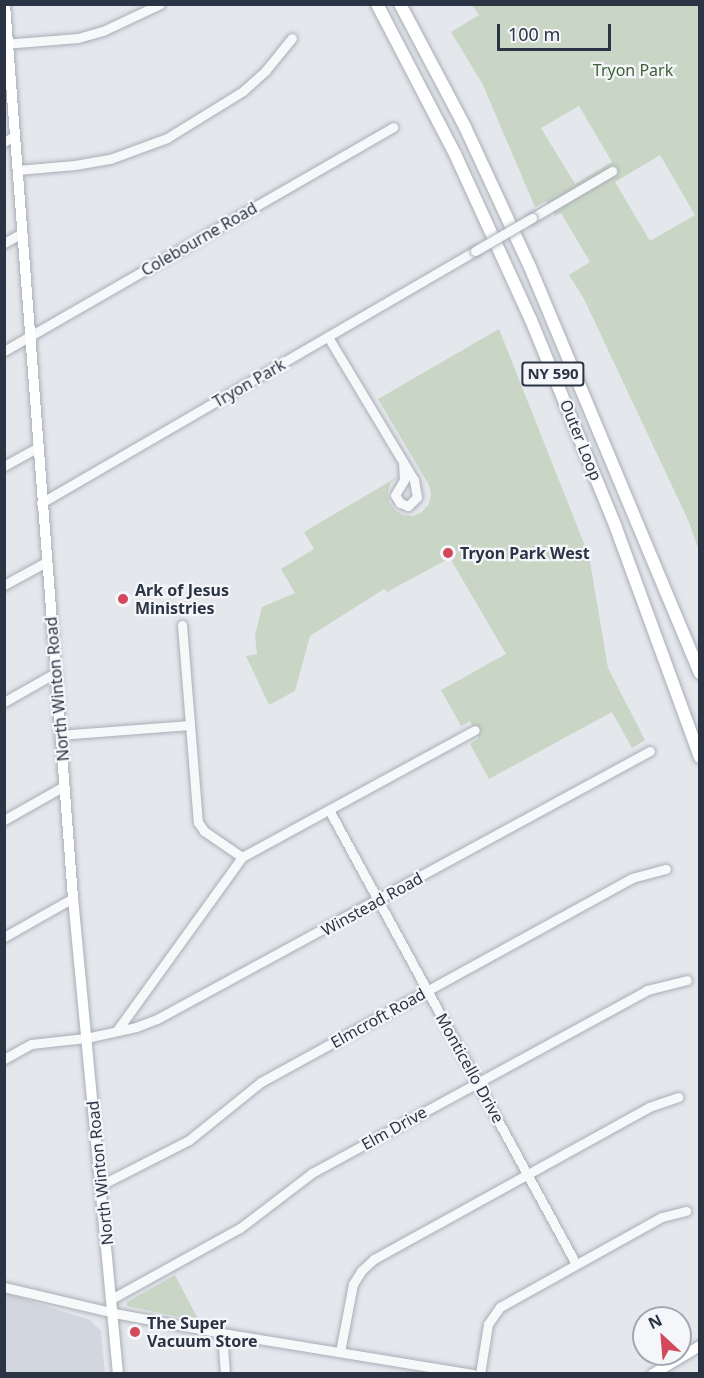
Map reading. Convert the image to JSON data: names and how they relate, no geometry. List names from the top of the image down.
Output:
{
  "streets": {
    "highway": ["NY 590", "Outer Loop"],
    "main road": ["North Winton Road"],
    "street": [
      "Colebourne Road",
      "Tryon Park",
      "Winstead Road",
      "Elmcroft Road",
      "Monticello Drive",
      "Elm Drive"
    ]
  },
  "crossings": [
    ["Colebourne Road", "North Winton Road"],
    ["Tryon Park", "North Winton Road"],
    ["North Winton Road", "Winstead Road"],
    ["North Winton Road", "Elmcroft Road"],
    ["North Winton Road", "Elm Drive"],
    ["Winstead Road", "Monticello Drive"],
    ["Elmcroft Road", "Monticello Drive"],
    ["Monticello Drive", "Elm Drive"]
  ],
  "parks": ["Tryon Park"],
  "places": ["Tryon Park West", "Ark of Jesus Ministries", "The Super Vacuum Store"],
  "scale_bar": "100 m",
  "north": "top left"
}
